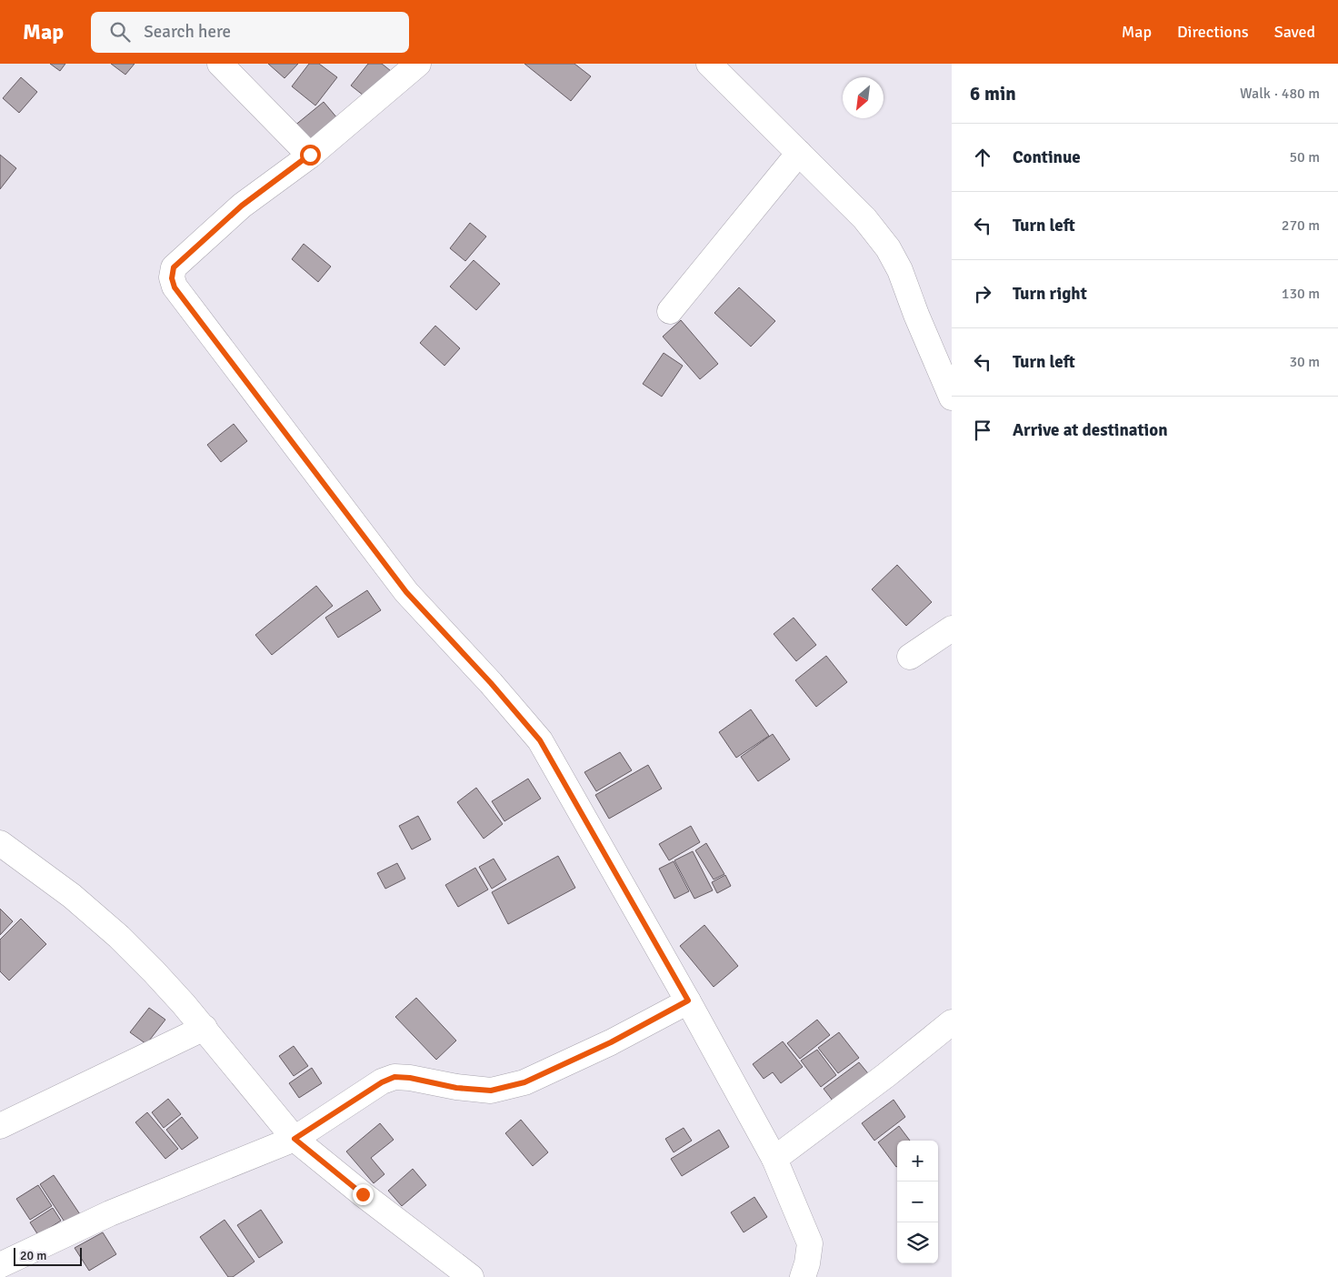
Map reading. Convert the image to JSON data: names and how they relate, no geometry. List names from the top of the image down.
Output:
{
  "scale_bar": "20 m",
  "north": "bottom left",
  "page": {
    "header": "Map",
    "search": "Search here",
    "nav": ["Map", "Directions", "Saved"],
    "heading": ["6 min", "Walk · 480 m"],
    "list": [
      ["Continue", "50 m"],
      ["Turn left", "270 m"],
      ["Turn right", "130 m"],
      ["Turn left", "30 m"],
      "Arrive at destination"
    ],
    "map_buttons": ["+", "−"],
    "scale": "20 m"
  }
}
